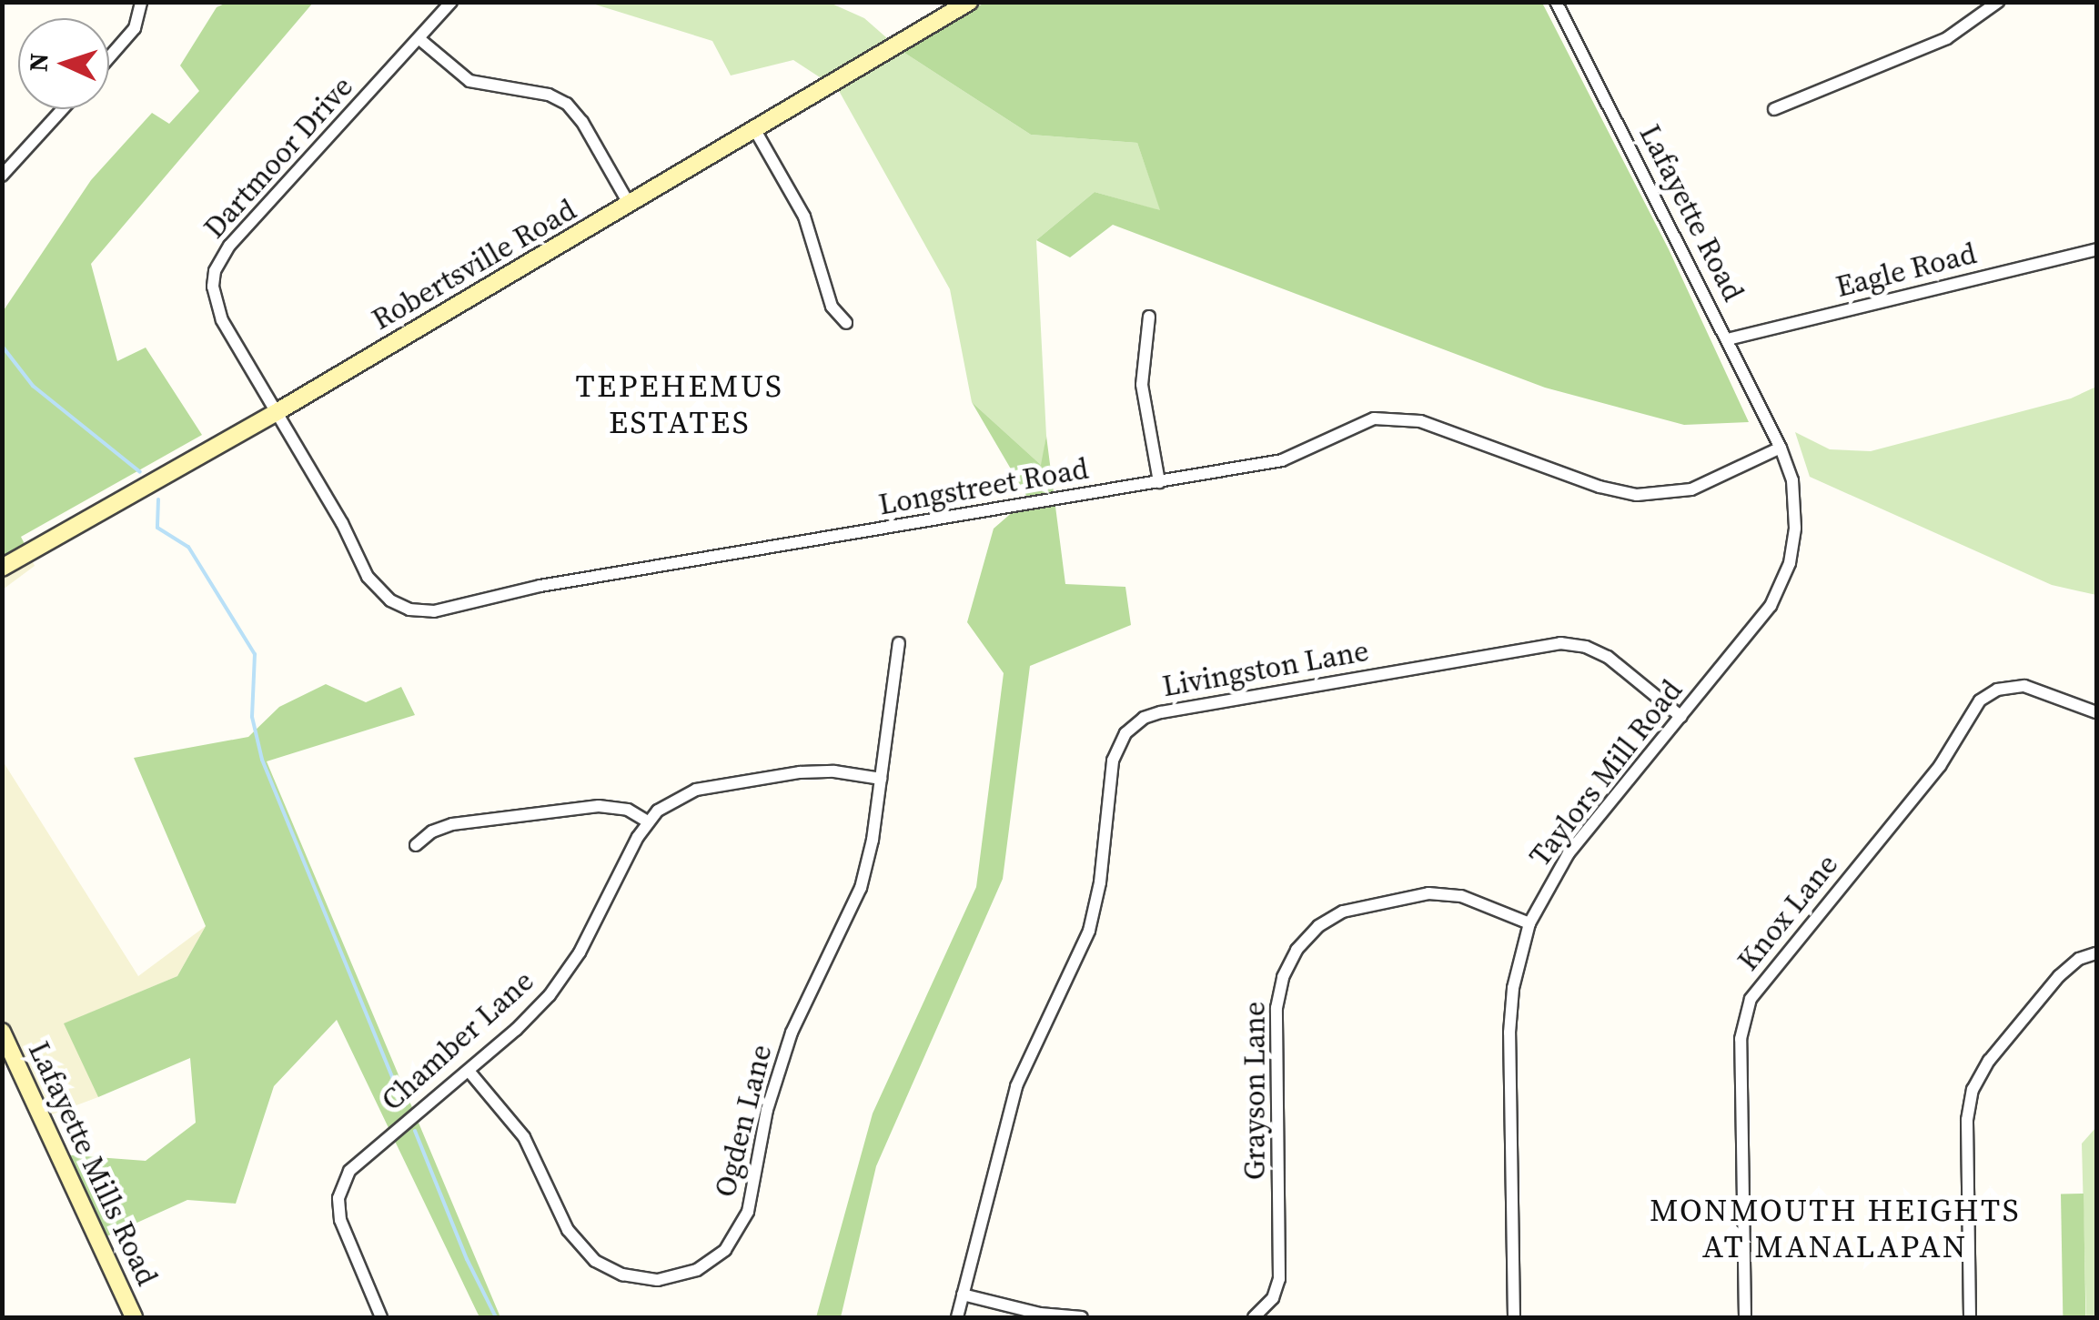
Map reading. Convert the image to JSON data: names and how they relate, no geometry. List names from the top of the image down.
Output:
{
  "streets": {
    "street": [
      "Dartmoor Drive",
      "Lafayette Road",
      "Robertsville Road",
      "Eagle Road",
      "Longstreet Road",
      "Livingston Lane",
      "Taylors Mill Road",
      "Knox Lane",
      "Chamber Lane",
      "Grayson Lane",
      "Ogden Lane",
      "Lafayette Mills Road"
    ]
  },
  "crossings": [
    ["Dartmoor Drive", "Robertsville Road"],
    ["Dartmoor Drive", "Longstreet Road"],
    ["Lafayette Road", "Eagle Road"],
    ["Lafayette Road", "Longstreet Road"],
    ["Lafayette Road", "Taylors Mill Road"],
    ["Robertsville Road", "Longstreet Road"],
    ["Longstreet Road", "Taylors Mill Road"],
    ["Livingston Lane", "Taylors Mill Road"],
    ["Taylors Mill Road", "Grayson Lane"],
    ["Chamber Lane", "Ogden Lane"]
  ],
  "districts": ["TEPEHEMUS ESTATES", "MONMOUTH HEIGHTS AT MANALAPAN"],
  "north": "left"
}
